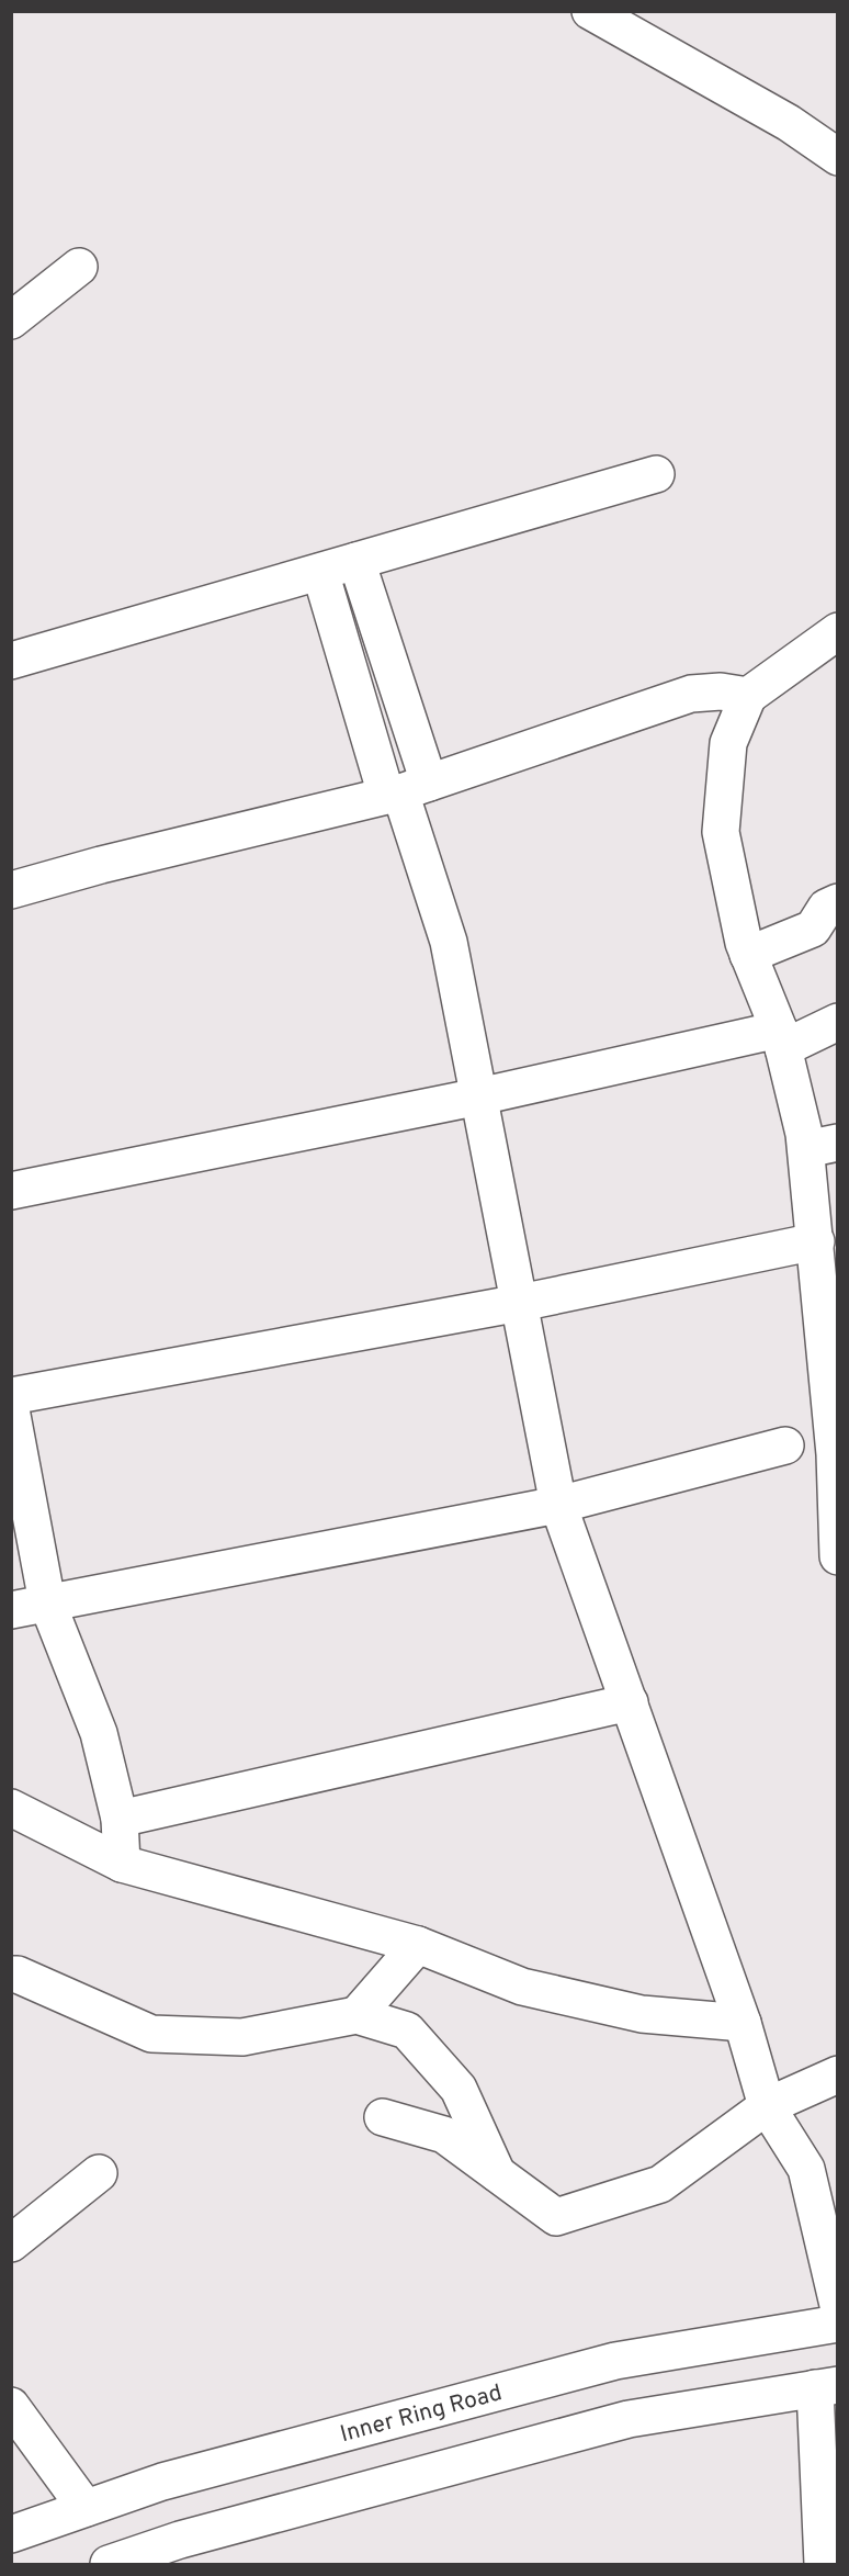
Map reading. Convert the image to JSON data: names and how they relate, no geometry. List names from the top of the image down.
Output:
{
  "streets": {
    "street": ["Inner Ring Road"]
  }
}
